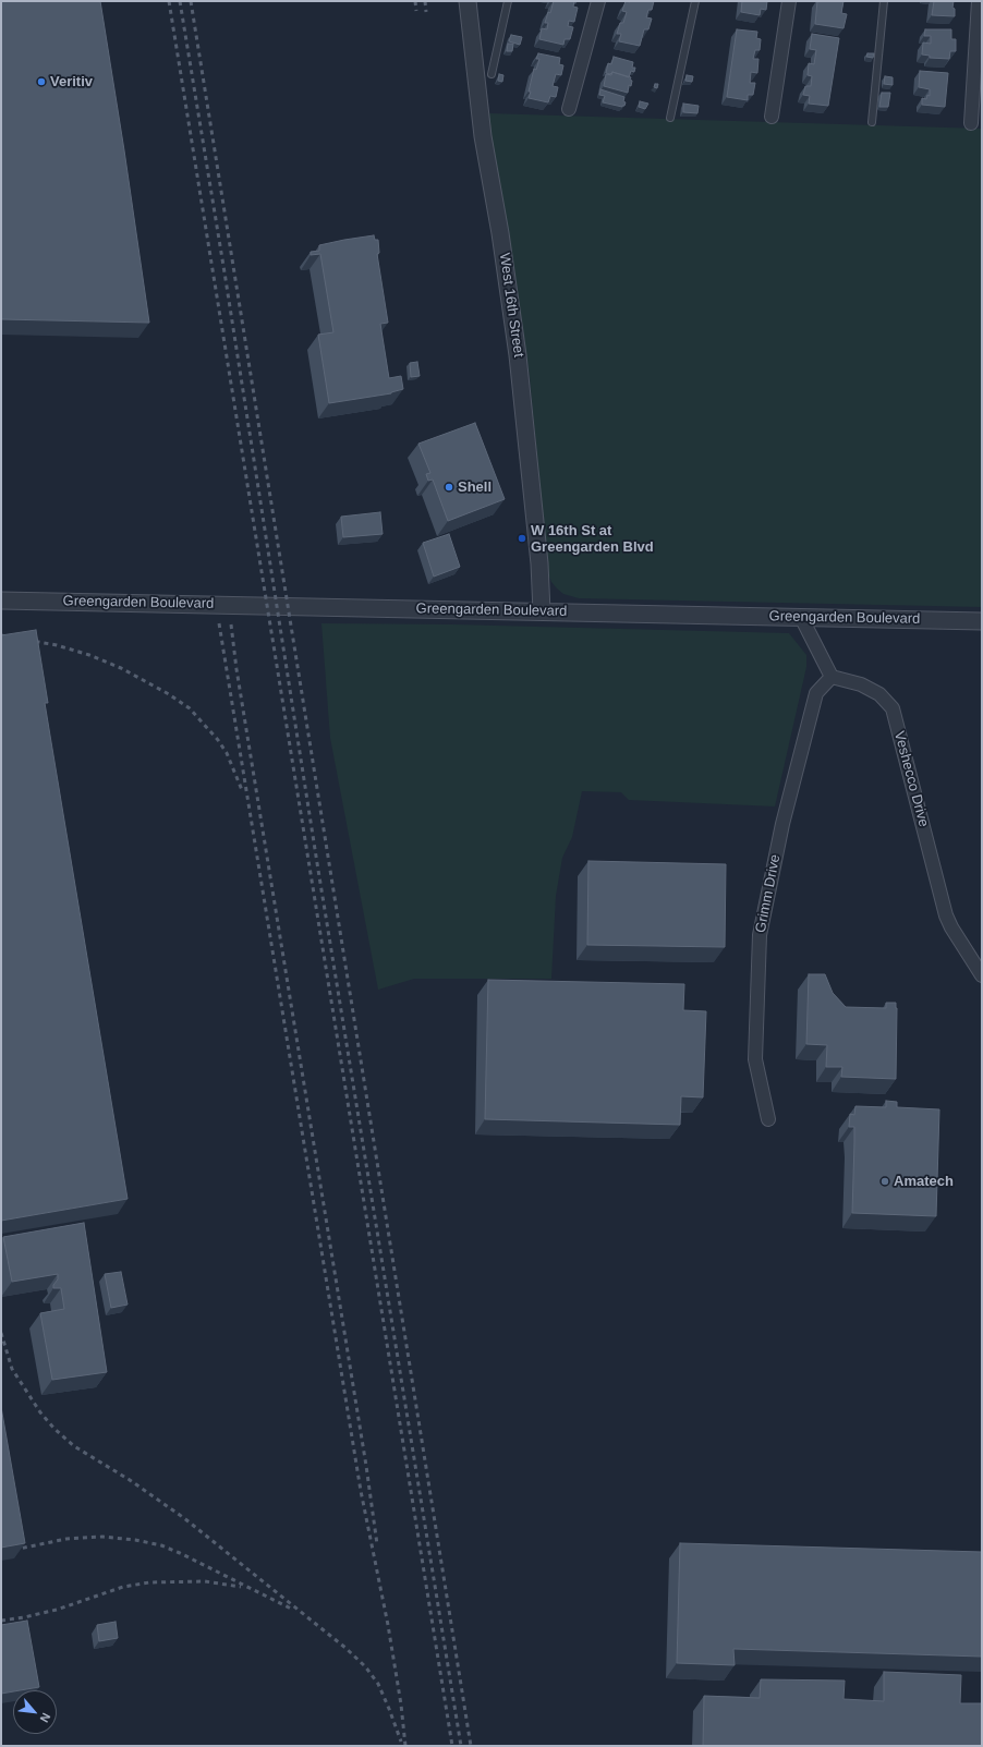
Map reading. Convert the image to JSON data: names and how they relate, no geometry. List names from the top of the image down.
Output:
{
  "streets": {
    "street": [
      "West 16th Street",
      "Greengarden Boulevard",
      "Veshecco Drive",
      "Grimm Drive"
    ]
  },
  "crossings": [
    ["West 16th Street", "Greengarden Boulevard"],
    ["Veshecco Drive", "Grimm Drive"]
  ],
  "places": [
    "Veritiv",
    "Shell",
    "W 16th St at Greengarden Blvd",
    "Amatech"
  ],
  "north": "bottom right"
}
